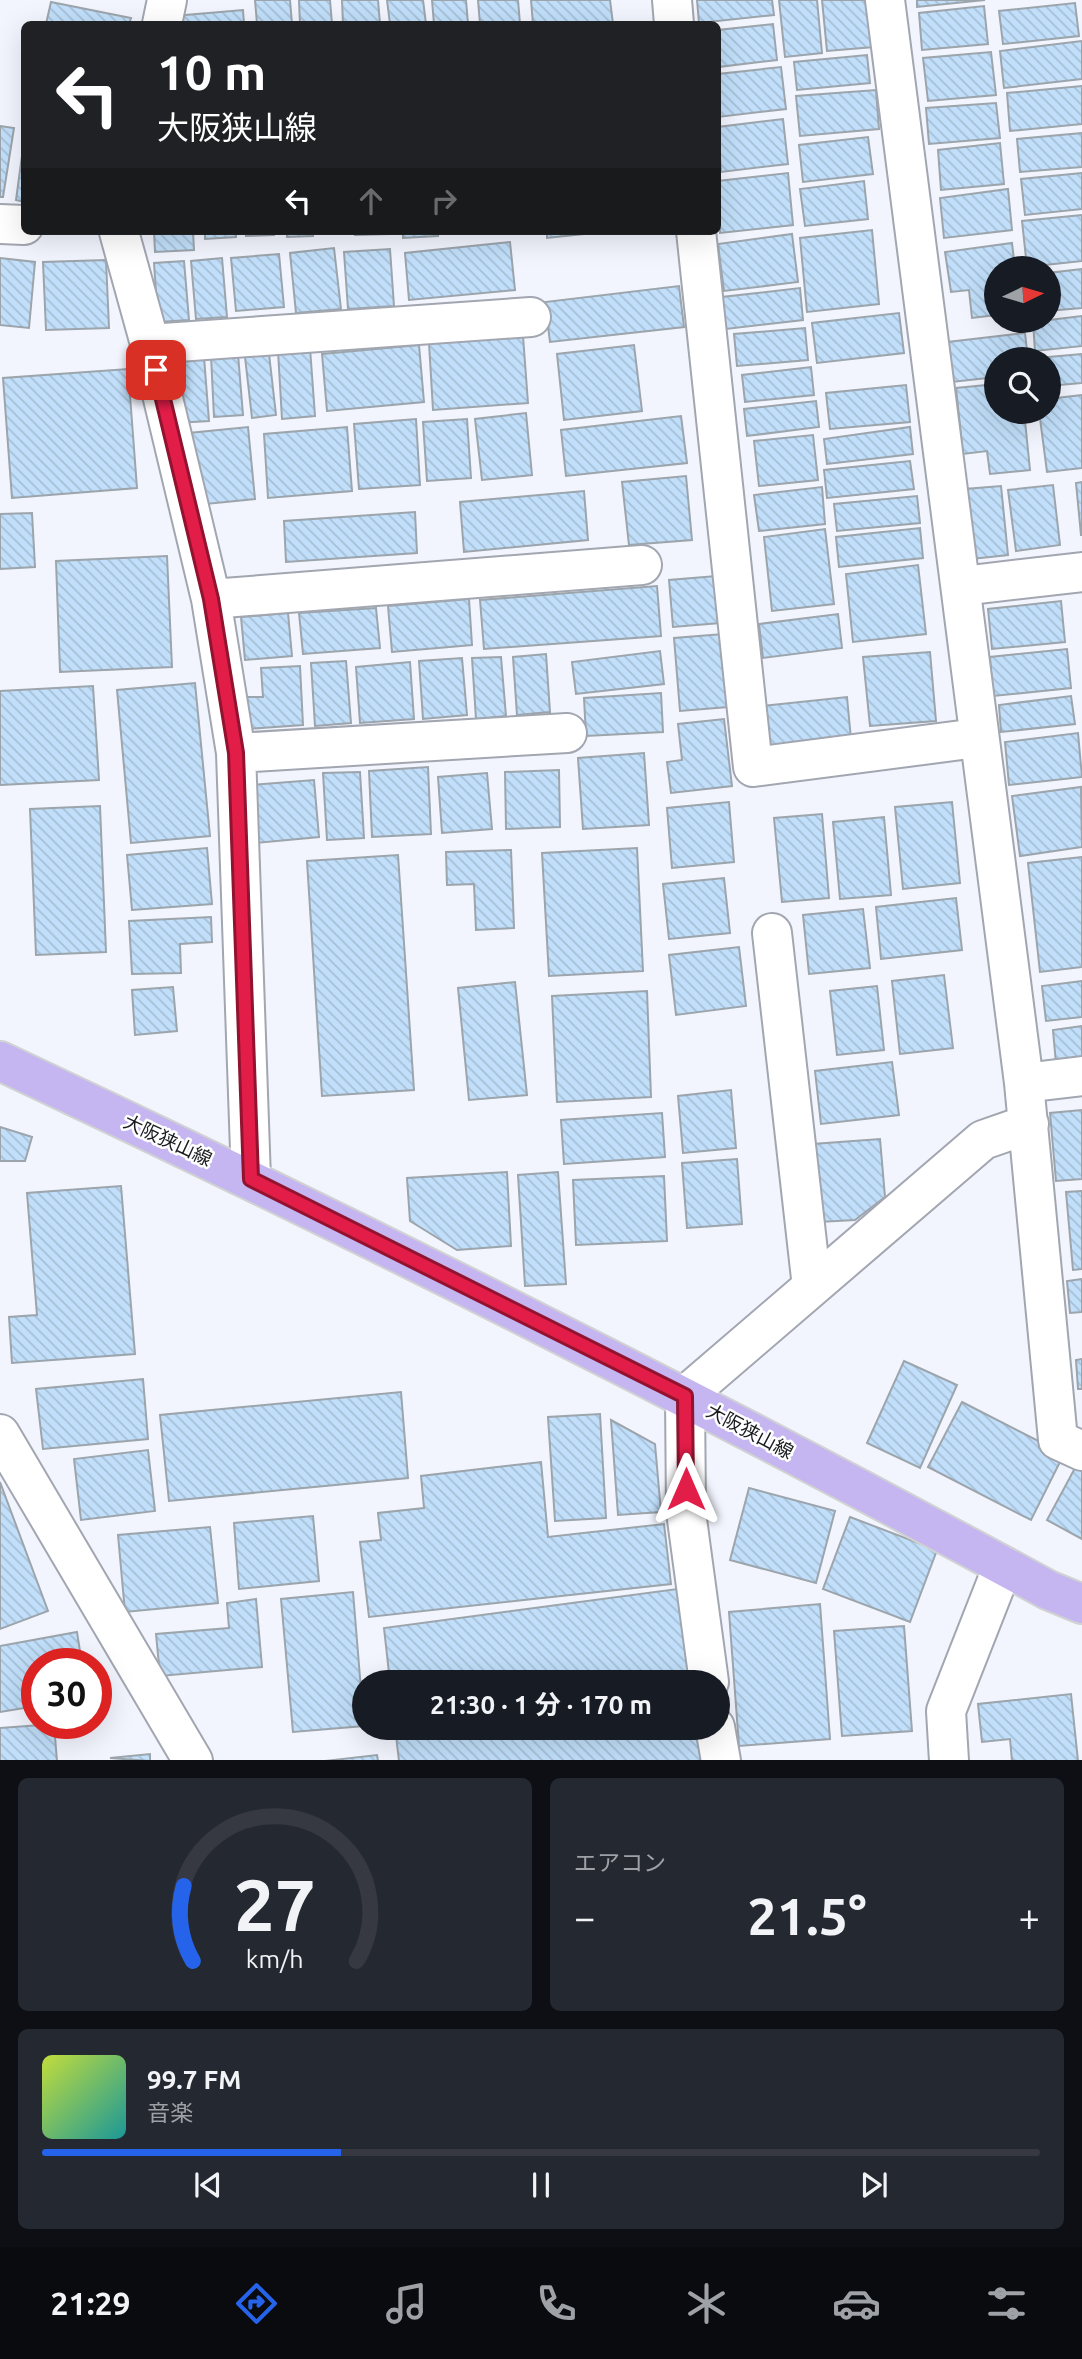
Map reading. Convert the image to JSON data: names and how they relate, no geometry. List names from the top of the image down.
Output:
{
  "streets": {
    "main road": ["大阪狭山線"]
  },
  "north": "right",
  "page": {
    "turn": ["10 m", "大阪狭山線"],
    "limit": "30",
    "trip": "21:30 · 1 分 · 170 m",
    "tile": "エアコン",
    "heat": ["−", "21.5°", "+"],
    "song": ["99.7 FM", "音楽"],
    "tabs": "21:29",
    "gauge": ["27", "km/h"]
  }
}
